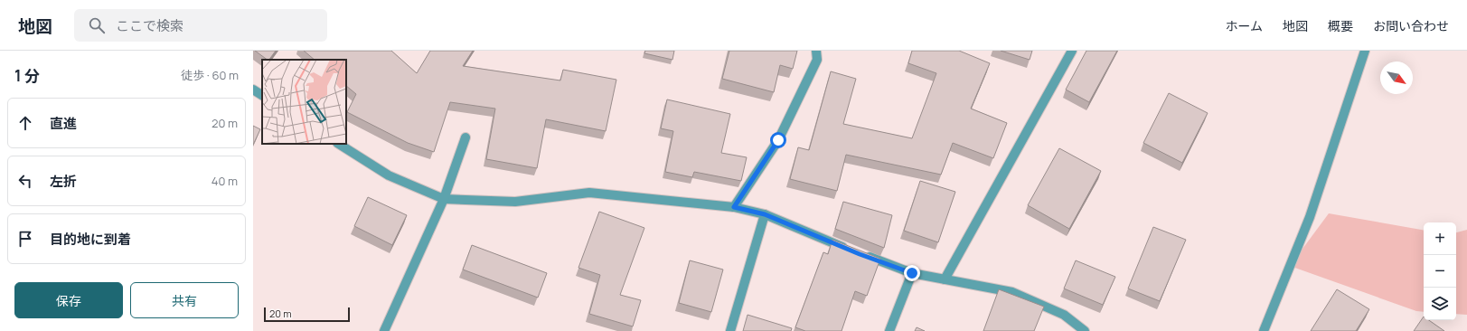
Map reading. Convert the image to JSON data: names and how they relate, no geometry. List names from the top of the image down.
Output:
{
  "scale_bar": "20 m",
  "north": "bottom right",
  "page": {
    "header": "地図",
    "search": "ここで検索",
    "nav": [
      "ホーム",
      "地図",
      "概要",
      "お問い合わせ"
    ],
    "heading": ["1 分", "徒歩 · 60 m"],
    "list": [
      ["直進", "20 m"],
      ["左折", "40 m"],
      "目的地に到着"
    ],
    "map_buttons": ["+", "−"],
    "buttons": ["保存", "共有"],
    "scale": "20 m"
  }
}
